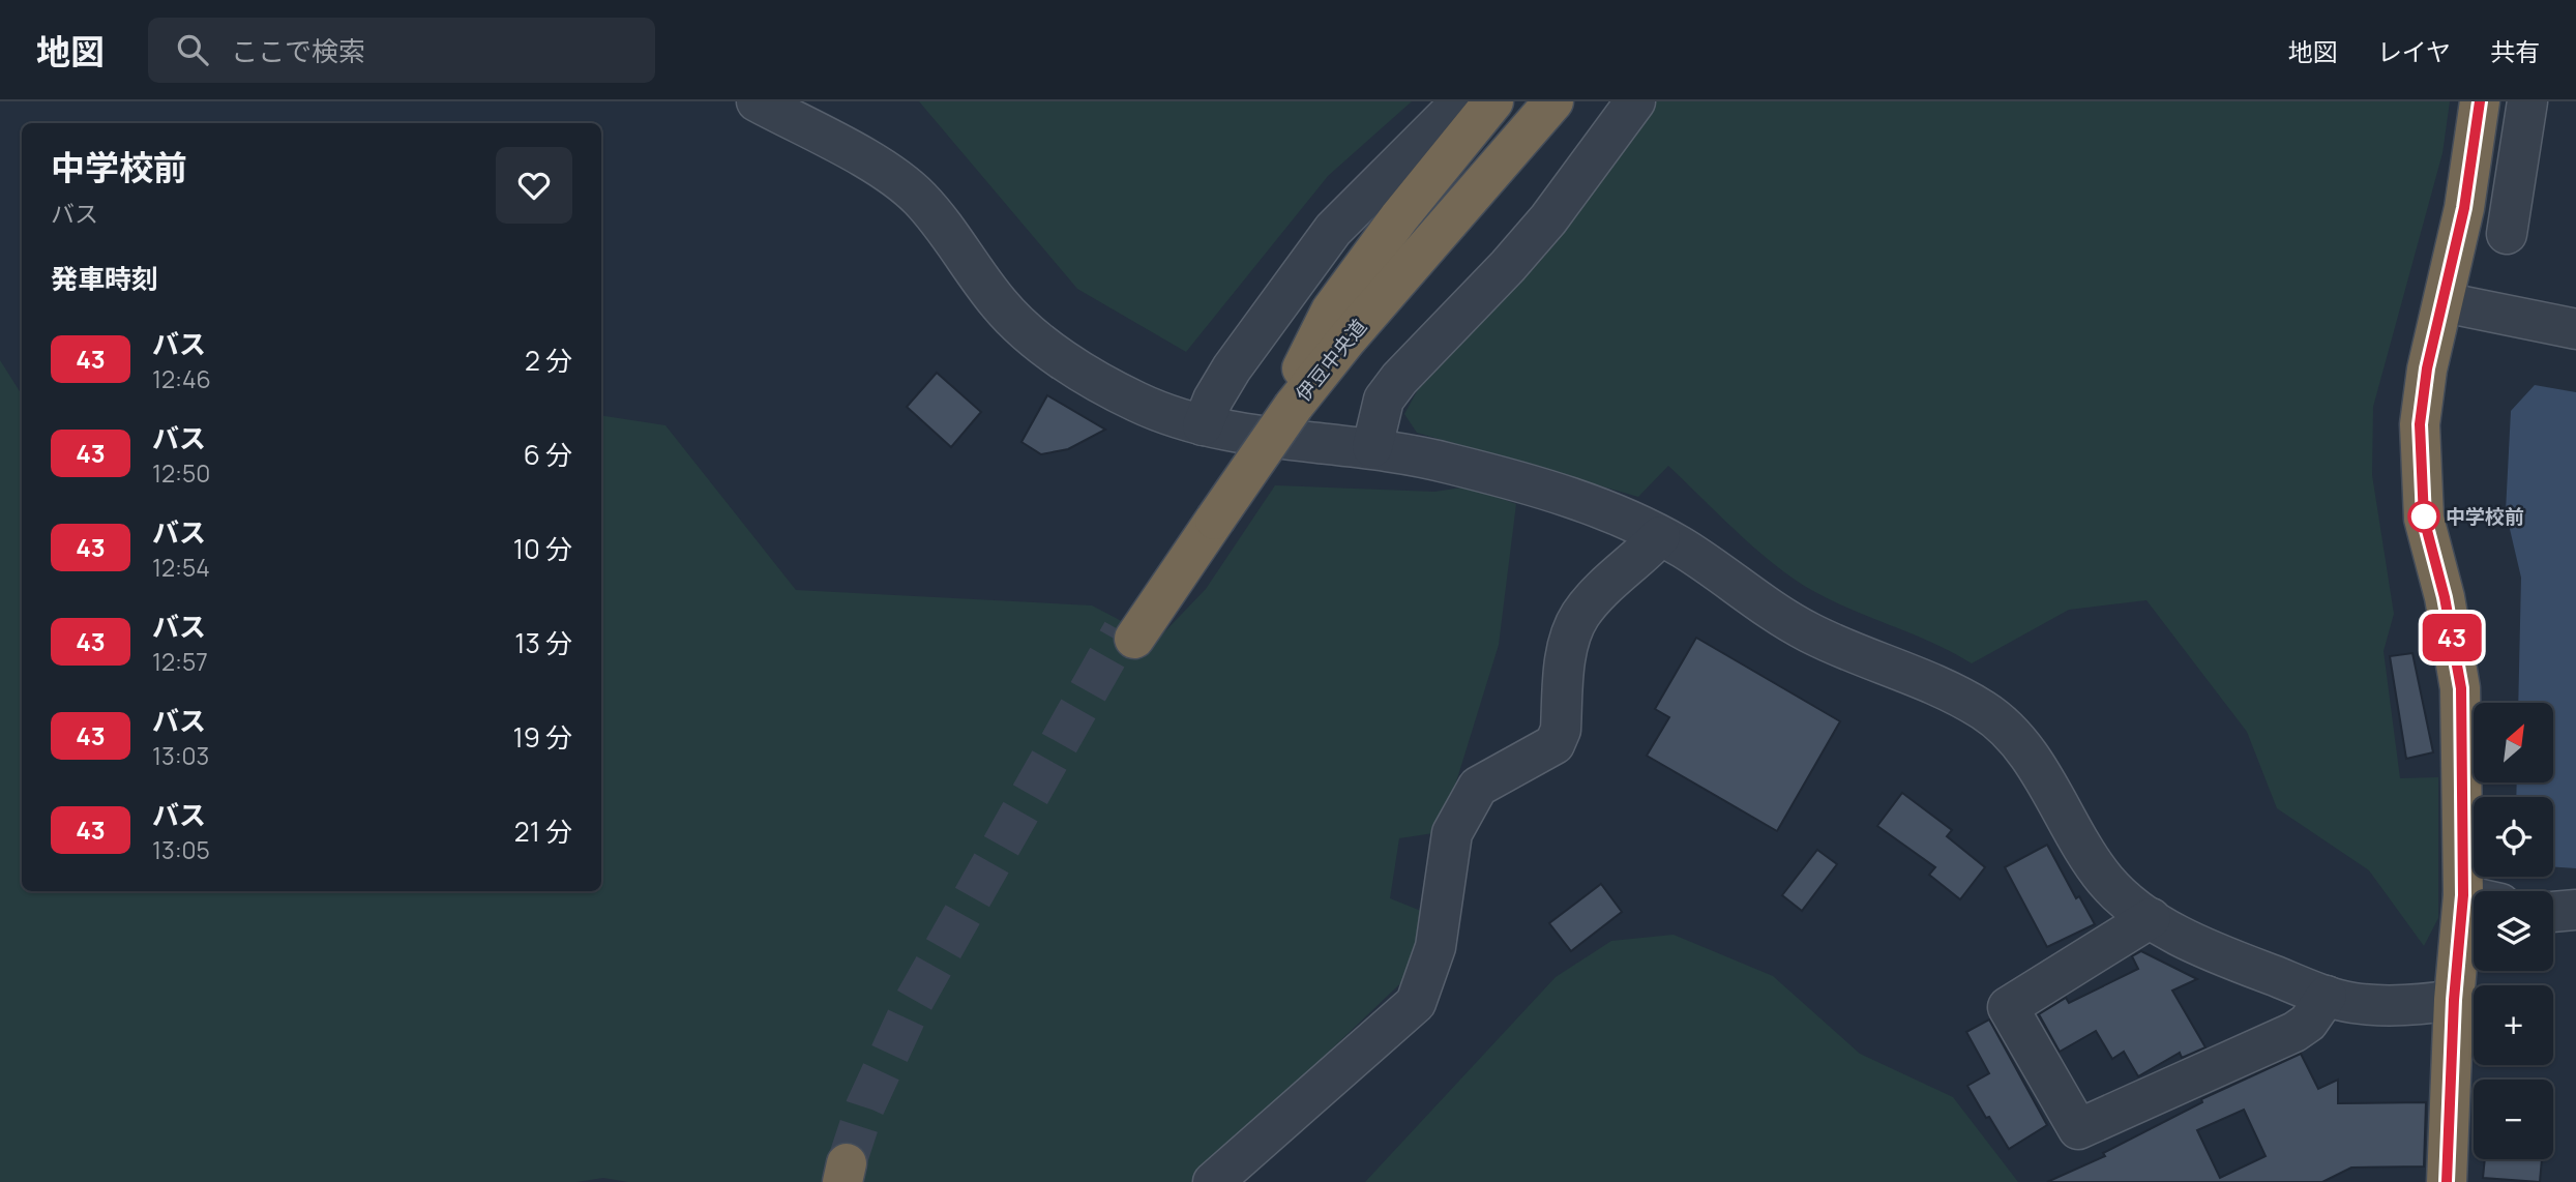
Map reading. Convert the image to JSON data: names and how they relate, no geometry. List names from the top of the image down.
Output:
{
  "streets": {
    "highway": ["伊豆中央道"]
  },
  "places": ["中学校前"],
  "lines": ["bus line 43"],
  "north": "top right",
  "page": {
    "header": "地図",
    "search": "ここで検索",
    "nav": ["地図", "レイヤ", "共有"],
    "on_map": "43",
    "heading": [
      ["中学校前", "バス"],
      "発車時刻"
    ],
    "list": [
      {
        "mark": "43",
        "name": "バス",
        "note": "12:46",
        "value": "2 分"
      },
      {
        "mark": "43",
        "name": "バス",
        "note": "12:50",
        "value": "6 分"
      },
      {
        "mark": "43",
        "name": "バス",
        "note": "12:54",
        "value": "10 分"
      },
      {
        "mark": "43",
        "name": "バス",
        "note": "12:57",
        "value": "13 分"
      },
      {
        "mark": "43",
        "name": "バス",
        "note": "13:03",
        "value": "19 分"
      },
      {
        "mark": "43",
        "name": "バス",
        "note": "13:05",
        "value": "21 分"
      }
    ],
    "map_buttons": ["+", "−"]
  }
}
